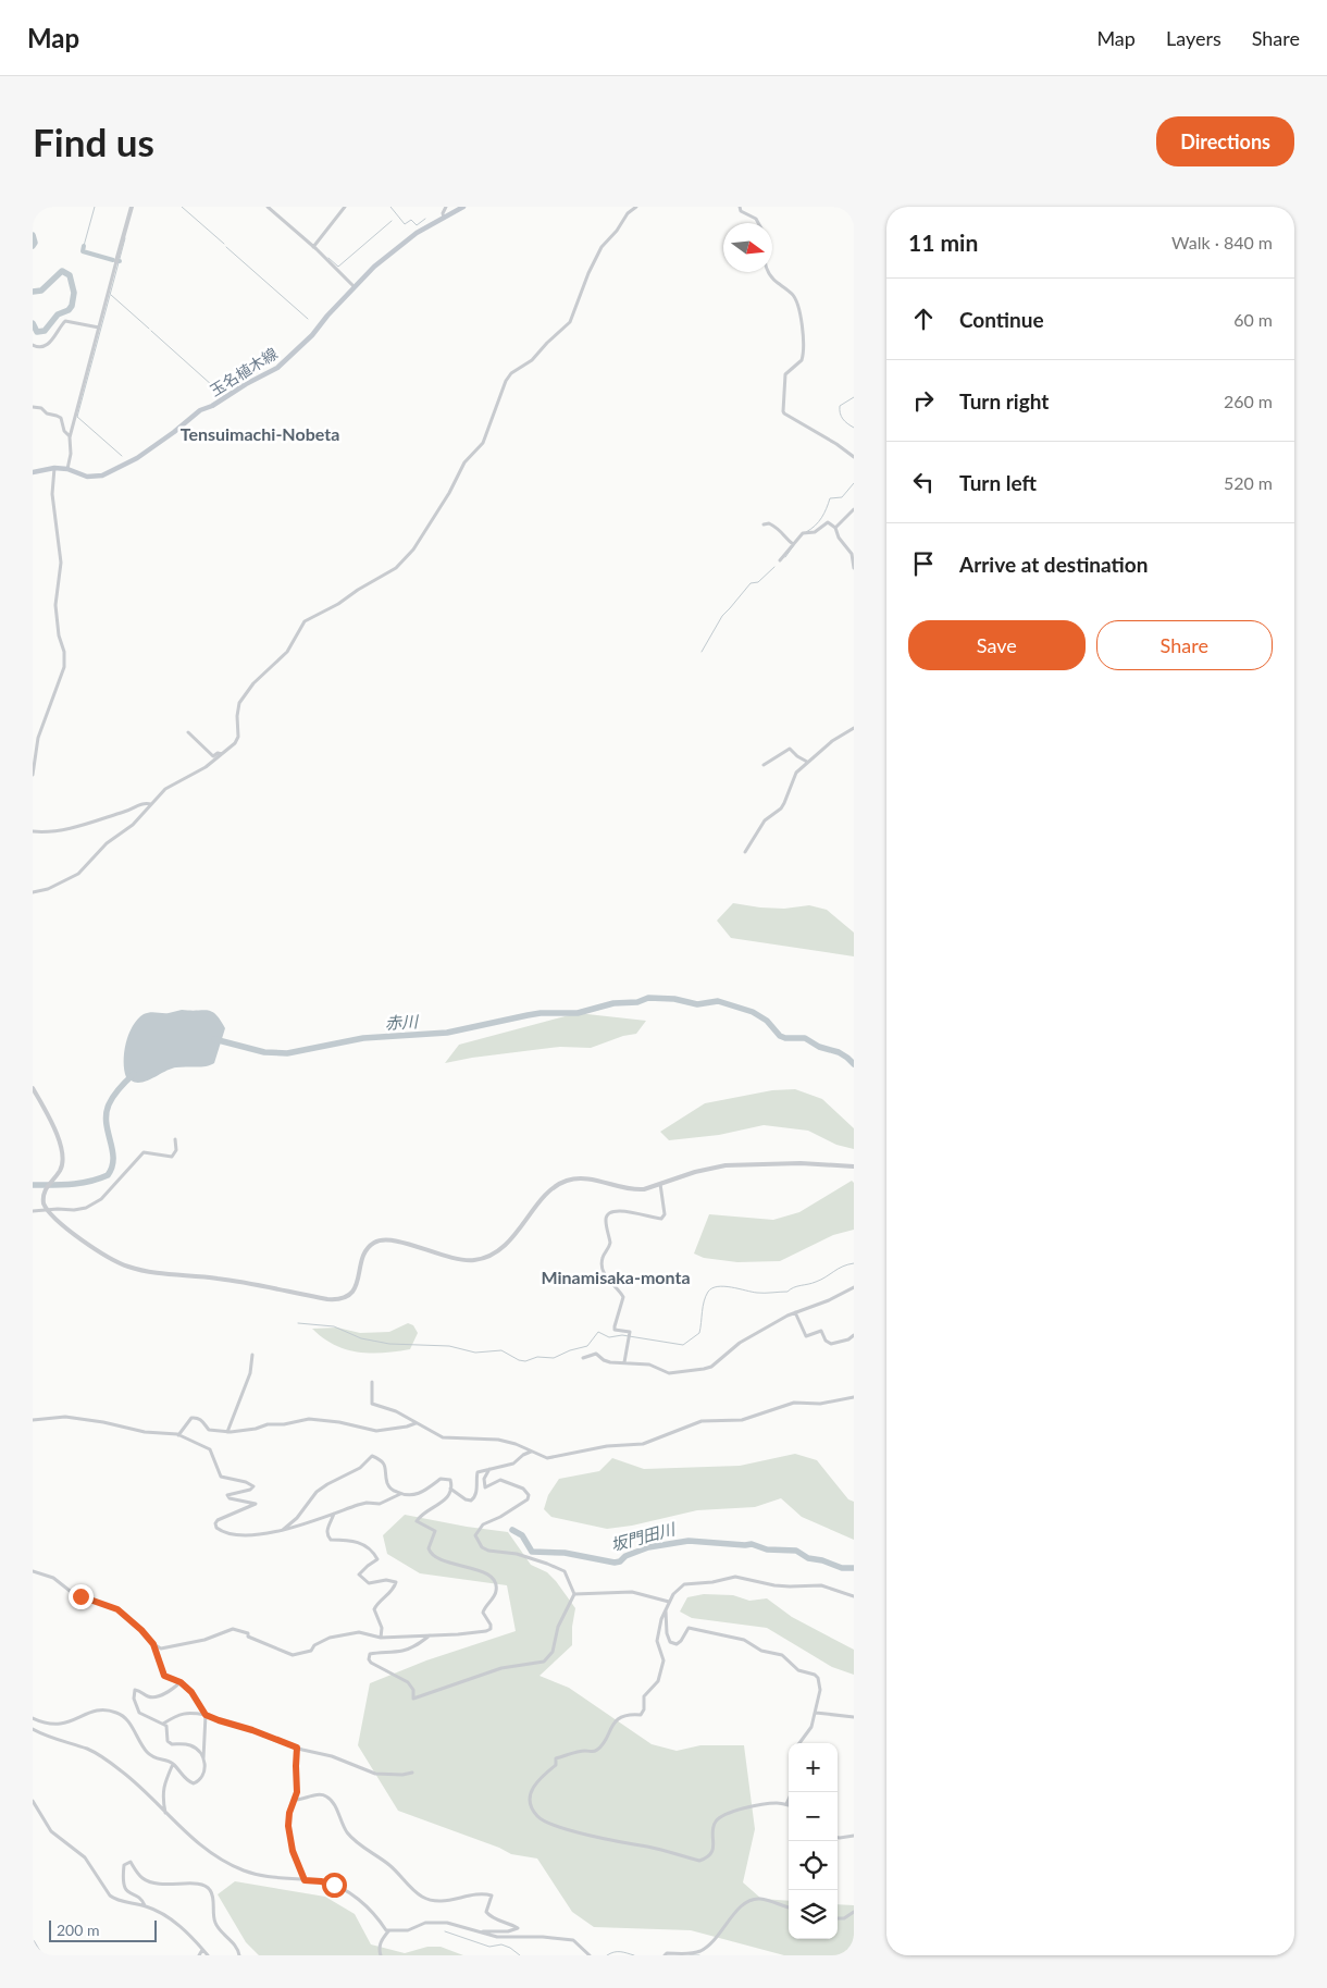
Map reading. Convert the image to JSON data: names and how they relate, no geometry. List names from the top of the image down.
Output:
{
  "streets": {
    "main road": ["玉名植木線"]
  },
  "districts": ["Tensuimachi-Nobeta", "Minamisaka-monta"],
  "water": ["赤川", "坂門田川"],
  "scale_bar": "200 m",
  "north": "right",
  "page": {
    "header": "Map",
    "nav": ["Map", "Layers", "Share"],
    "buttons": [
      "Directions",
      ["Save", "Share"]
    ],
    "title": "Find us",
    "heading": ["11 min", "Walk · 840 m"],
    "list": [
      ["Continue", "60 m"],
      ["Turn right", "260 m"],
      ["Turn left", "520 m"],
      "Arrive at destination"
    ],
    "map_buttons": ["+", "−"],
    "scale": "200 m"
  }
}
